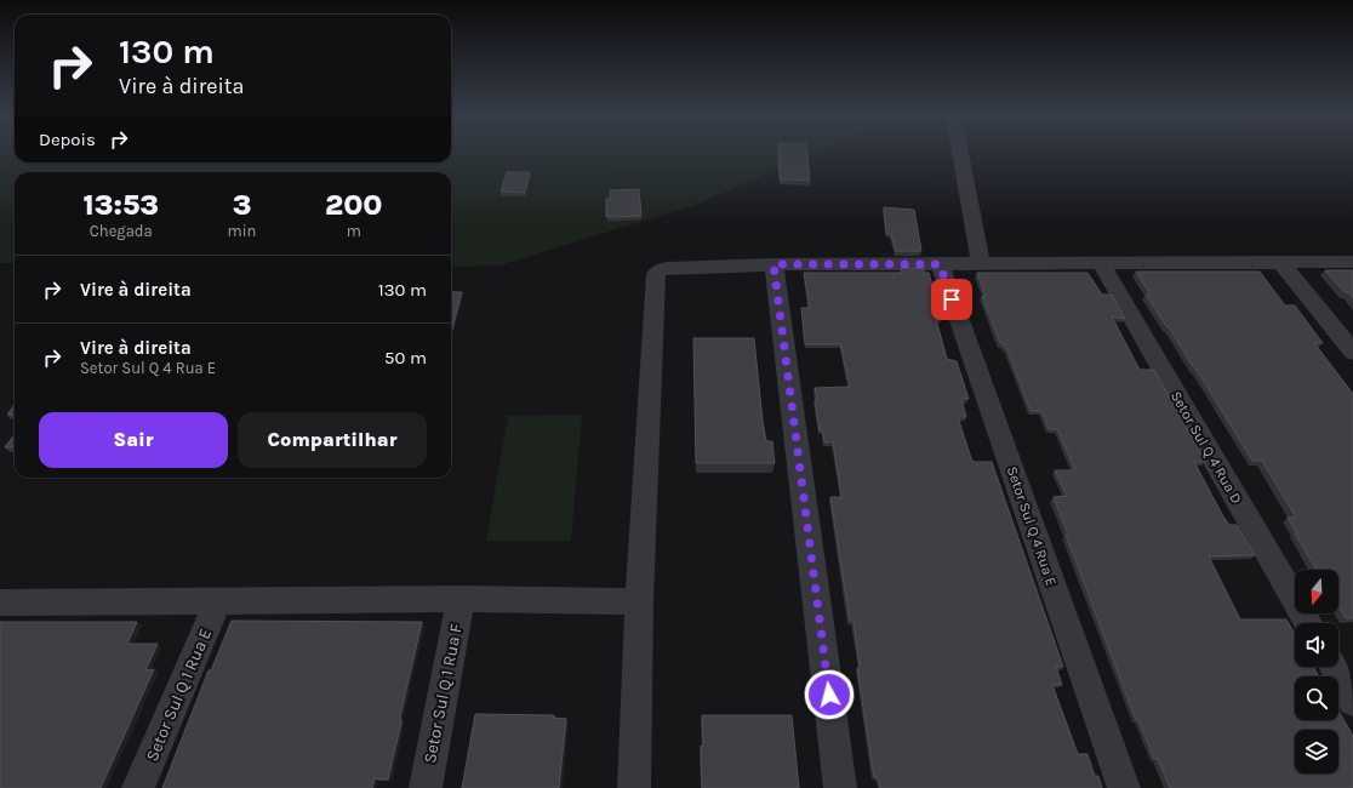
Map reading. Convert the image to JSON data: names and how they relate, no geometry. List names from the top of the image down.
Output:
{
  "streets": {
    "street": [
      "Setor Sul Q 4 Rua D",
      "Setor Sul Q 4 Rua E",
      "Setor Sul Q 1 Rua F",
      "Setor Sul Q 1 Rua E"
    ]
  },
  "north": "bottom",
  "page": {
    "turn": ["130 m", "Vire à direita"],
    "then": "Depois",
    "eta": [
      "13:53",
      "Chegada",
      "3",
      "min",
      "200",
      "m"
    ],
    "list": [
      {
        "name": "Vire à direita",
        "value": "130 m"
      },
      {
        "name": "Vire à direita",
        "note": "Setor Sul Q 4 Rua E",
        "value": "50 m"
      }
    ],
    "buttons": ["Sair", "Compartilhar"]
  }
}
